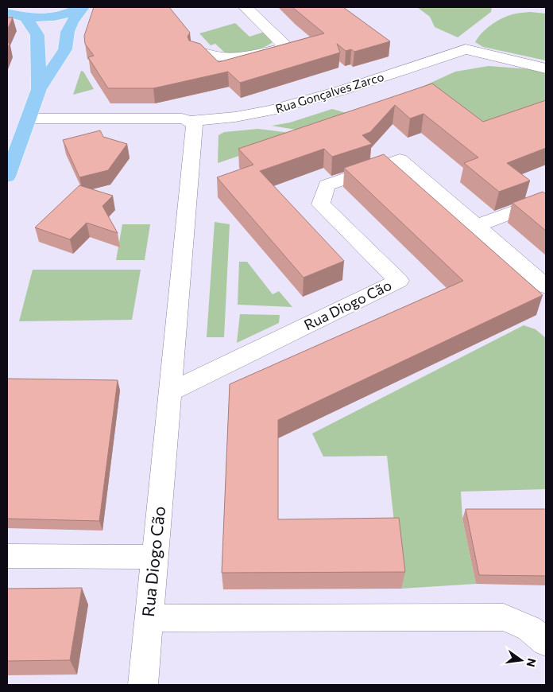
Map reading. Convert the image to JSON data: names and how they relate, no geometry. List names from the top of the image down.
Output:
{
  "streets": {
    "street": ["Rua Gonçalves Zarco", "Rua Diogo Cão"]
  },
  "crossings": [
    ["Rua Gonçalves Zarco", "Rua Diogo Cão"]
  ],
  "north": "right"
}
